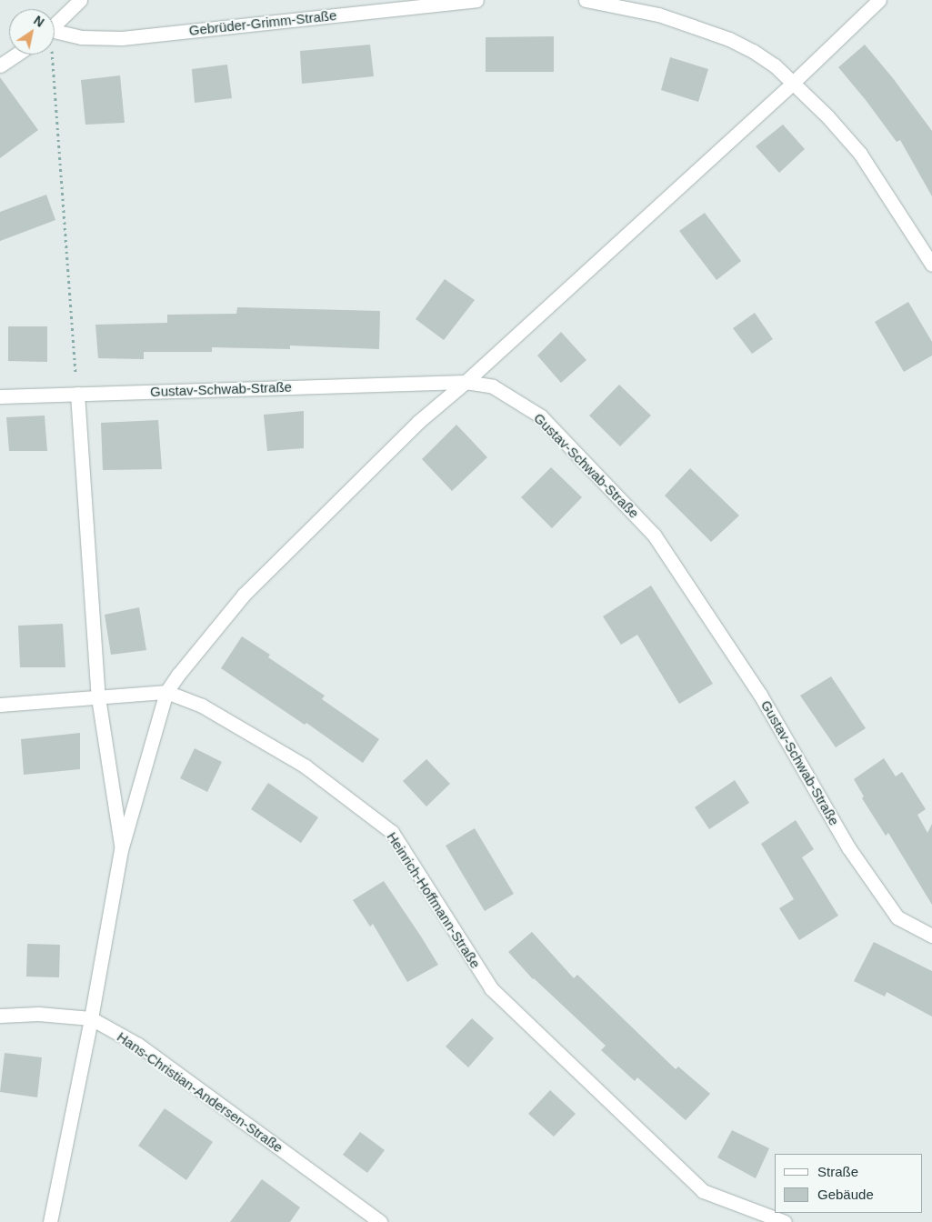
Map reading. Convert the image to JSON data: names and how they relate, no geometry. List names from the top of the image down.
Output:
{
  "streets": {
    "street": [
      "Gebrüder-Grimm-Straße",
      "Gustav-Schwab-Straße",
      "Heinrich-Hoffmann-Straße",
      "Hans-Christian-Andersen-Straße"
    ]
  },
  "legend": ["Straße", "Gebäude"],
  "north": "top right"
}
